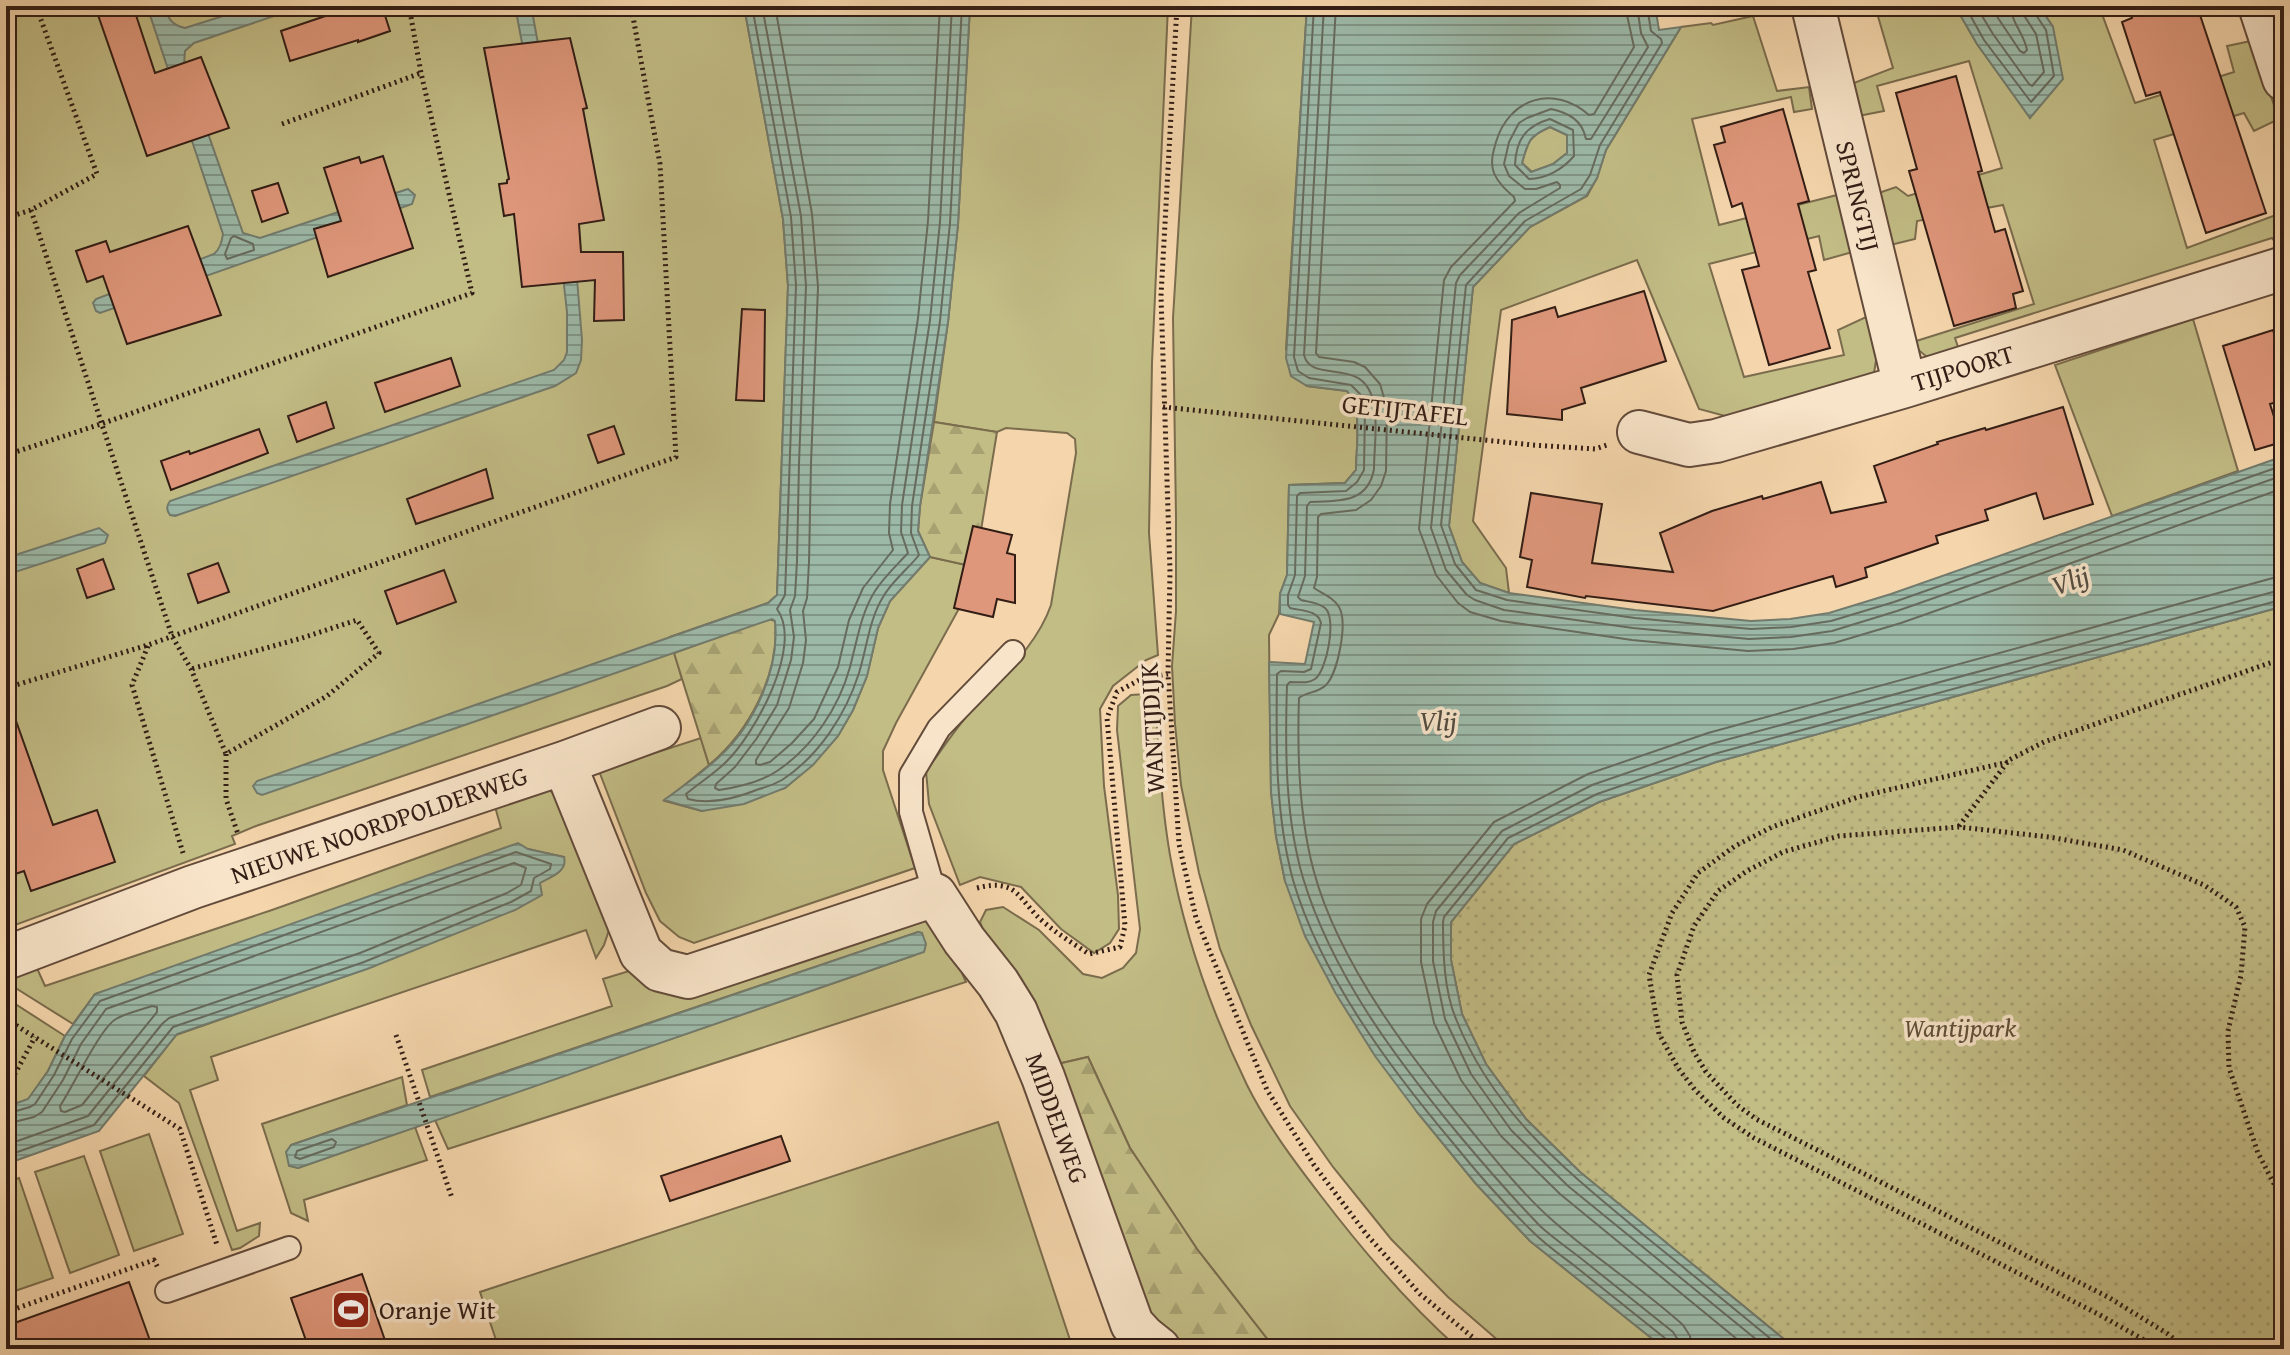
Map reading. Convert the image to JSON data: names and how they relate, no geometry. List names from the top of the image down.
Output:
{
  "streets": {
    "street": [
      "SPRINGTIJ",
      "TIJPOORT",
      "NIEUWE NOORDPOLDERWEG",
      "MIDDELWEG"
    ],
    "path": ["GETIJTAFEL", "WANTIJDIJK"]
  },
  "crossings": [
    ["SPRINGTIJ", "TIJPOORT"],
    ["TIJPOORT", "GETIJTAFEL"],
    ["GETIJTAFEL", "WANTIJDIJK"]
  ],
  "water": ["Vlij"],
  "parks": ["Wantijpark"],
  "places": {
    "sports": ["Oranje Wit"]
  }
}
